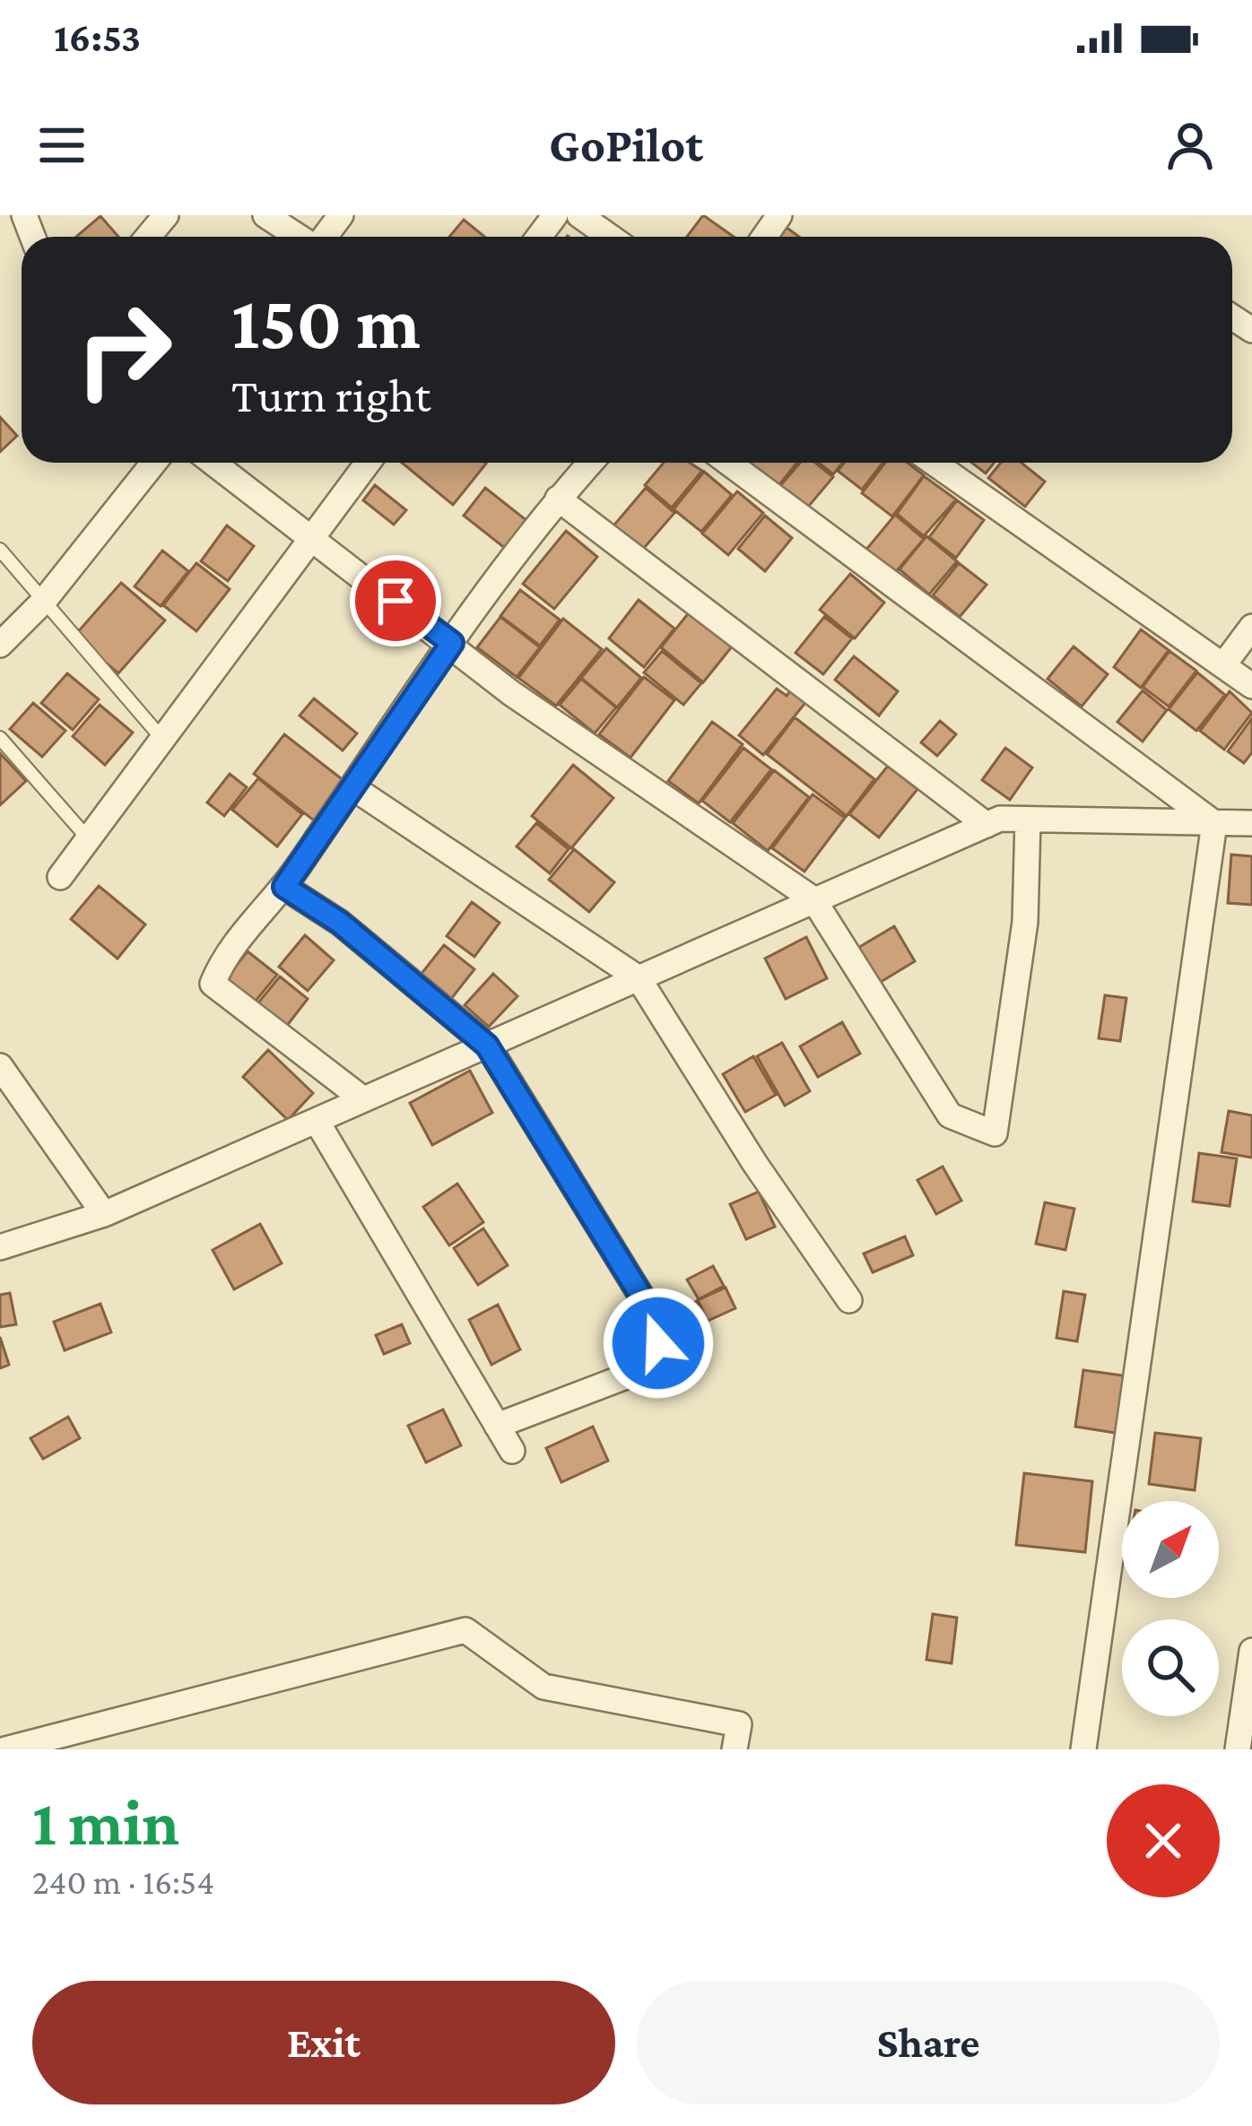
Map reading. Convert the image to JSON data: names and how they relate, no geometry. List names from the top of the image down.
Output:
{
  "north": "top right",
  "page": {
    "status": "16:53",
    "header": "GoPilot",
    "turn": ["150 m", "Turn right"],
    "heading": ["1 min", "240 m · 16:54"],
    "buttons": ["Exit", "Share"]
  }
}
